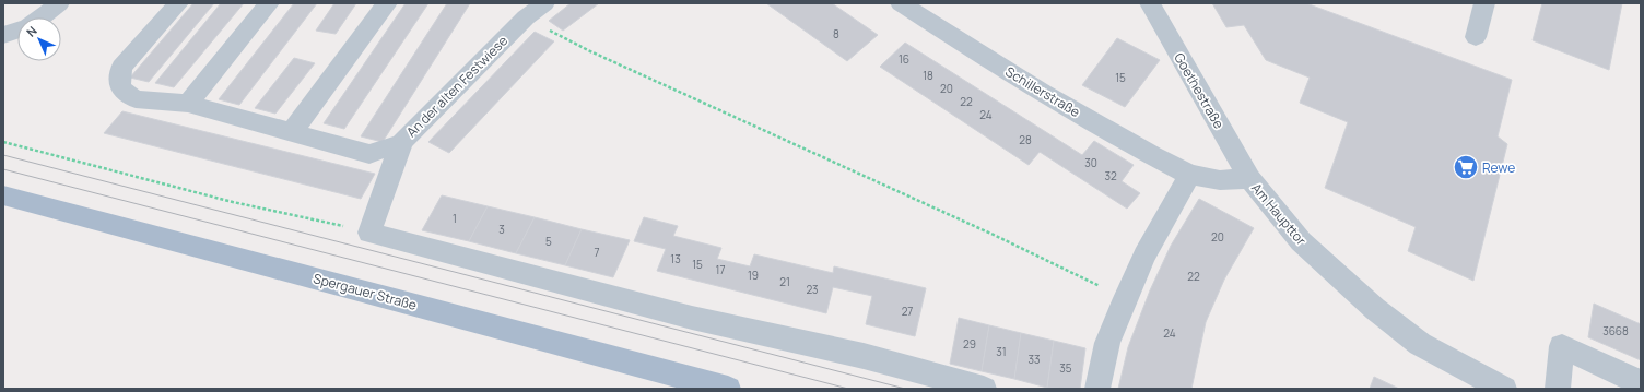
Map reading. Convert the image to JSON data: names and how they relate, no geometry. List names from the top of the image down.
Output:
{
  "streets": {
    "main road": ["Spergauer Straße"],
    "street": [
      "An der alten Festwiese",
      "Goethestraße",
      "Schillerstraße",
      "Am Haupttor"
    ]
  },
  "crossings": [
    ["Goethestraße", "Am Haupttor"],
    ["Schillerstraße", "Am Haupttor"]
  ],
  "places": {
    "supermarket": ["Rewe"]
  },
  "house_numbers": [
    "8",
    "16",
    "18",
    "15",
    "20",
    "22",
    "24",
    "28",
    "30",
    "32",
    "1",
    "3",
    "20",
    "5",
    "7",
    "13",
    "15",
    "17",
    "19",
    "22",
    "21",
    "23",
    "27",
    "3668",
    "24",
    "29",
    "31",
    "33",
    "35"
  ],
  "north": "top left"
}
